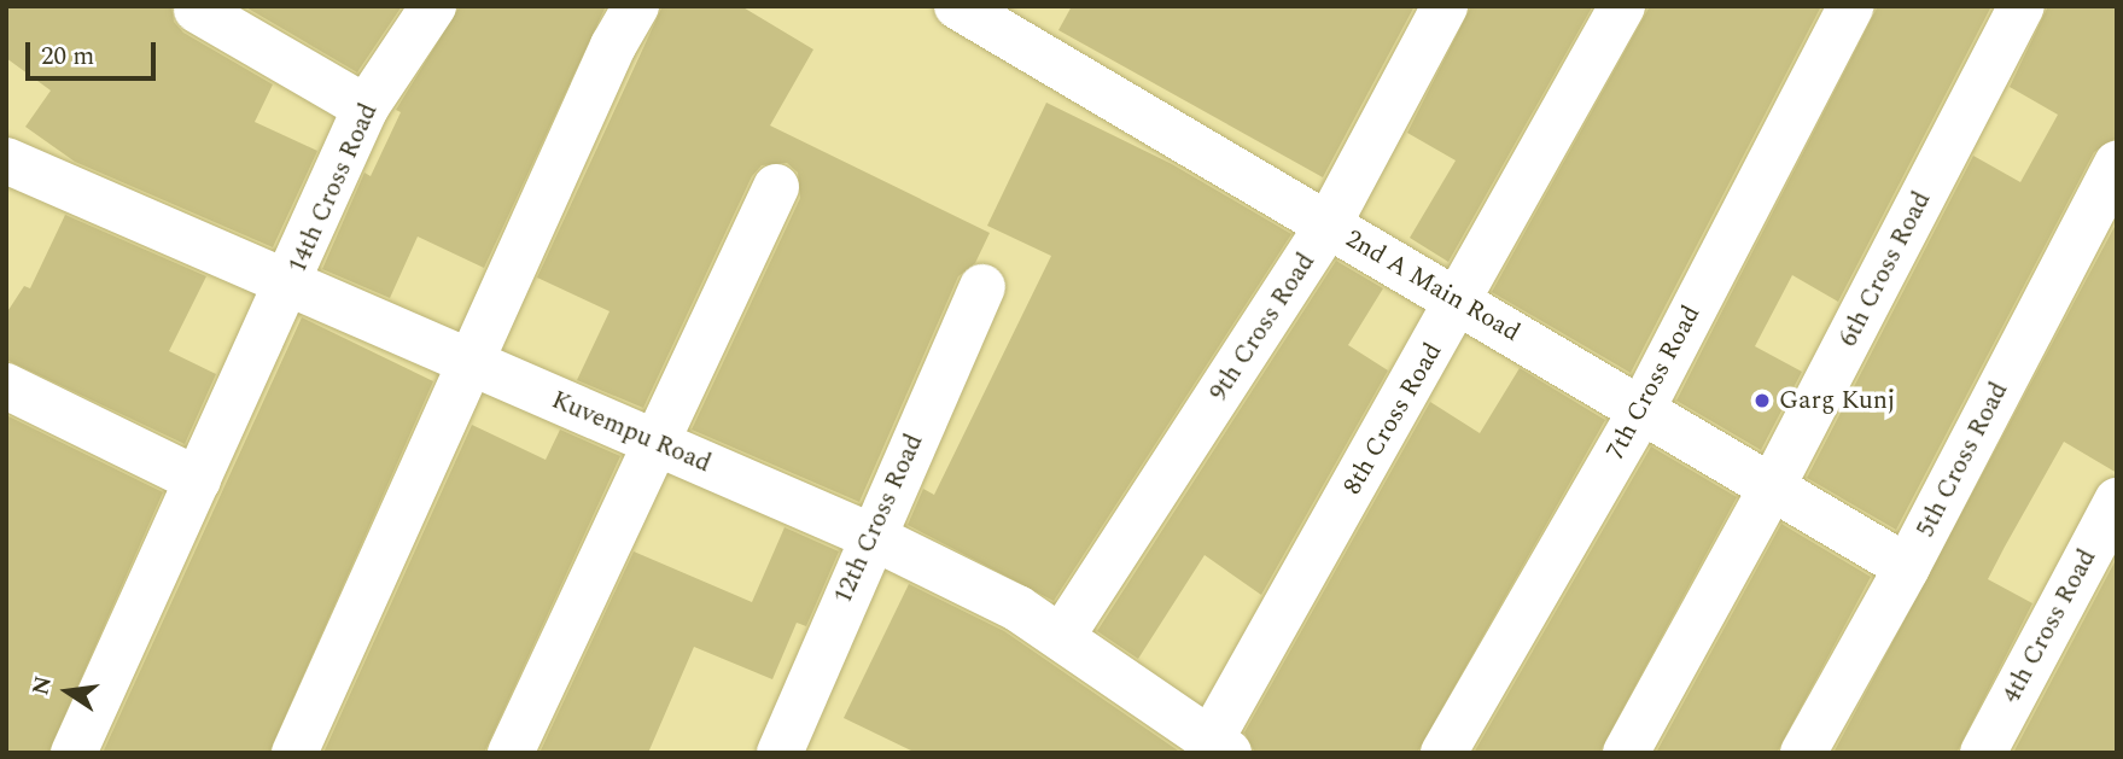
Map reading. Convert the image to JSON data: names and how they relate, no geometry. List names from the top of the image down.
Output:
{
  "streets": {
    "street": [
      "14th Cross Road",
      "6th Cross Road",
      "2nd A Main Road",
      "9th Cross Road",
      "7th Cross Road",
      "8th Cross Road",
      "Kuvempu Road",
      "5th Cross Road",
      "12th Cross Road",
      "4th Cross Road"
    ]
  },
  "crossings": [
    ["14th Cross Road", "Kuvempu Road"],
    ["6th Cross Road", "2nd A Main Road"],
    ["2nd A Main Road", "9th Cross Road"],
    ["2nd A Main Road", "7th Cross Road"],
    ["2nd A Main Road", "8th Cross Road"],
    ["2nd A Main Road", "5th Cross Road"],
    ["9th Cross Road", "Kuvempu Road"],
    ["8th Cross Road", "Kuvempu Road"],
    ["Kuvempu Road", "12th Cross Road"]
  ],
  "places": ["Garg Kunj"],
  "scale_bar": "20 m",
  "north": "left"
}
